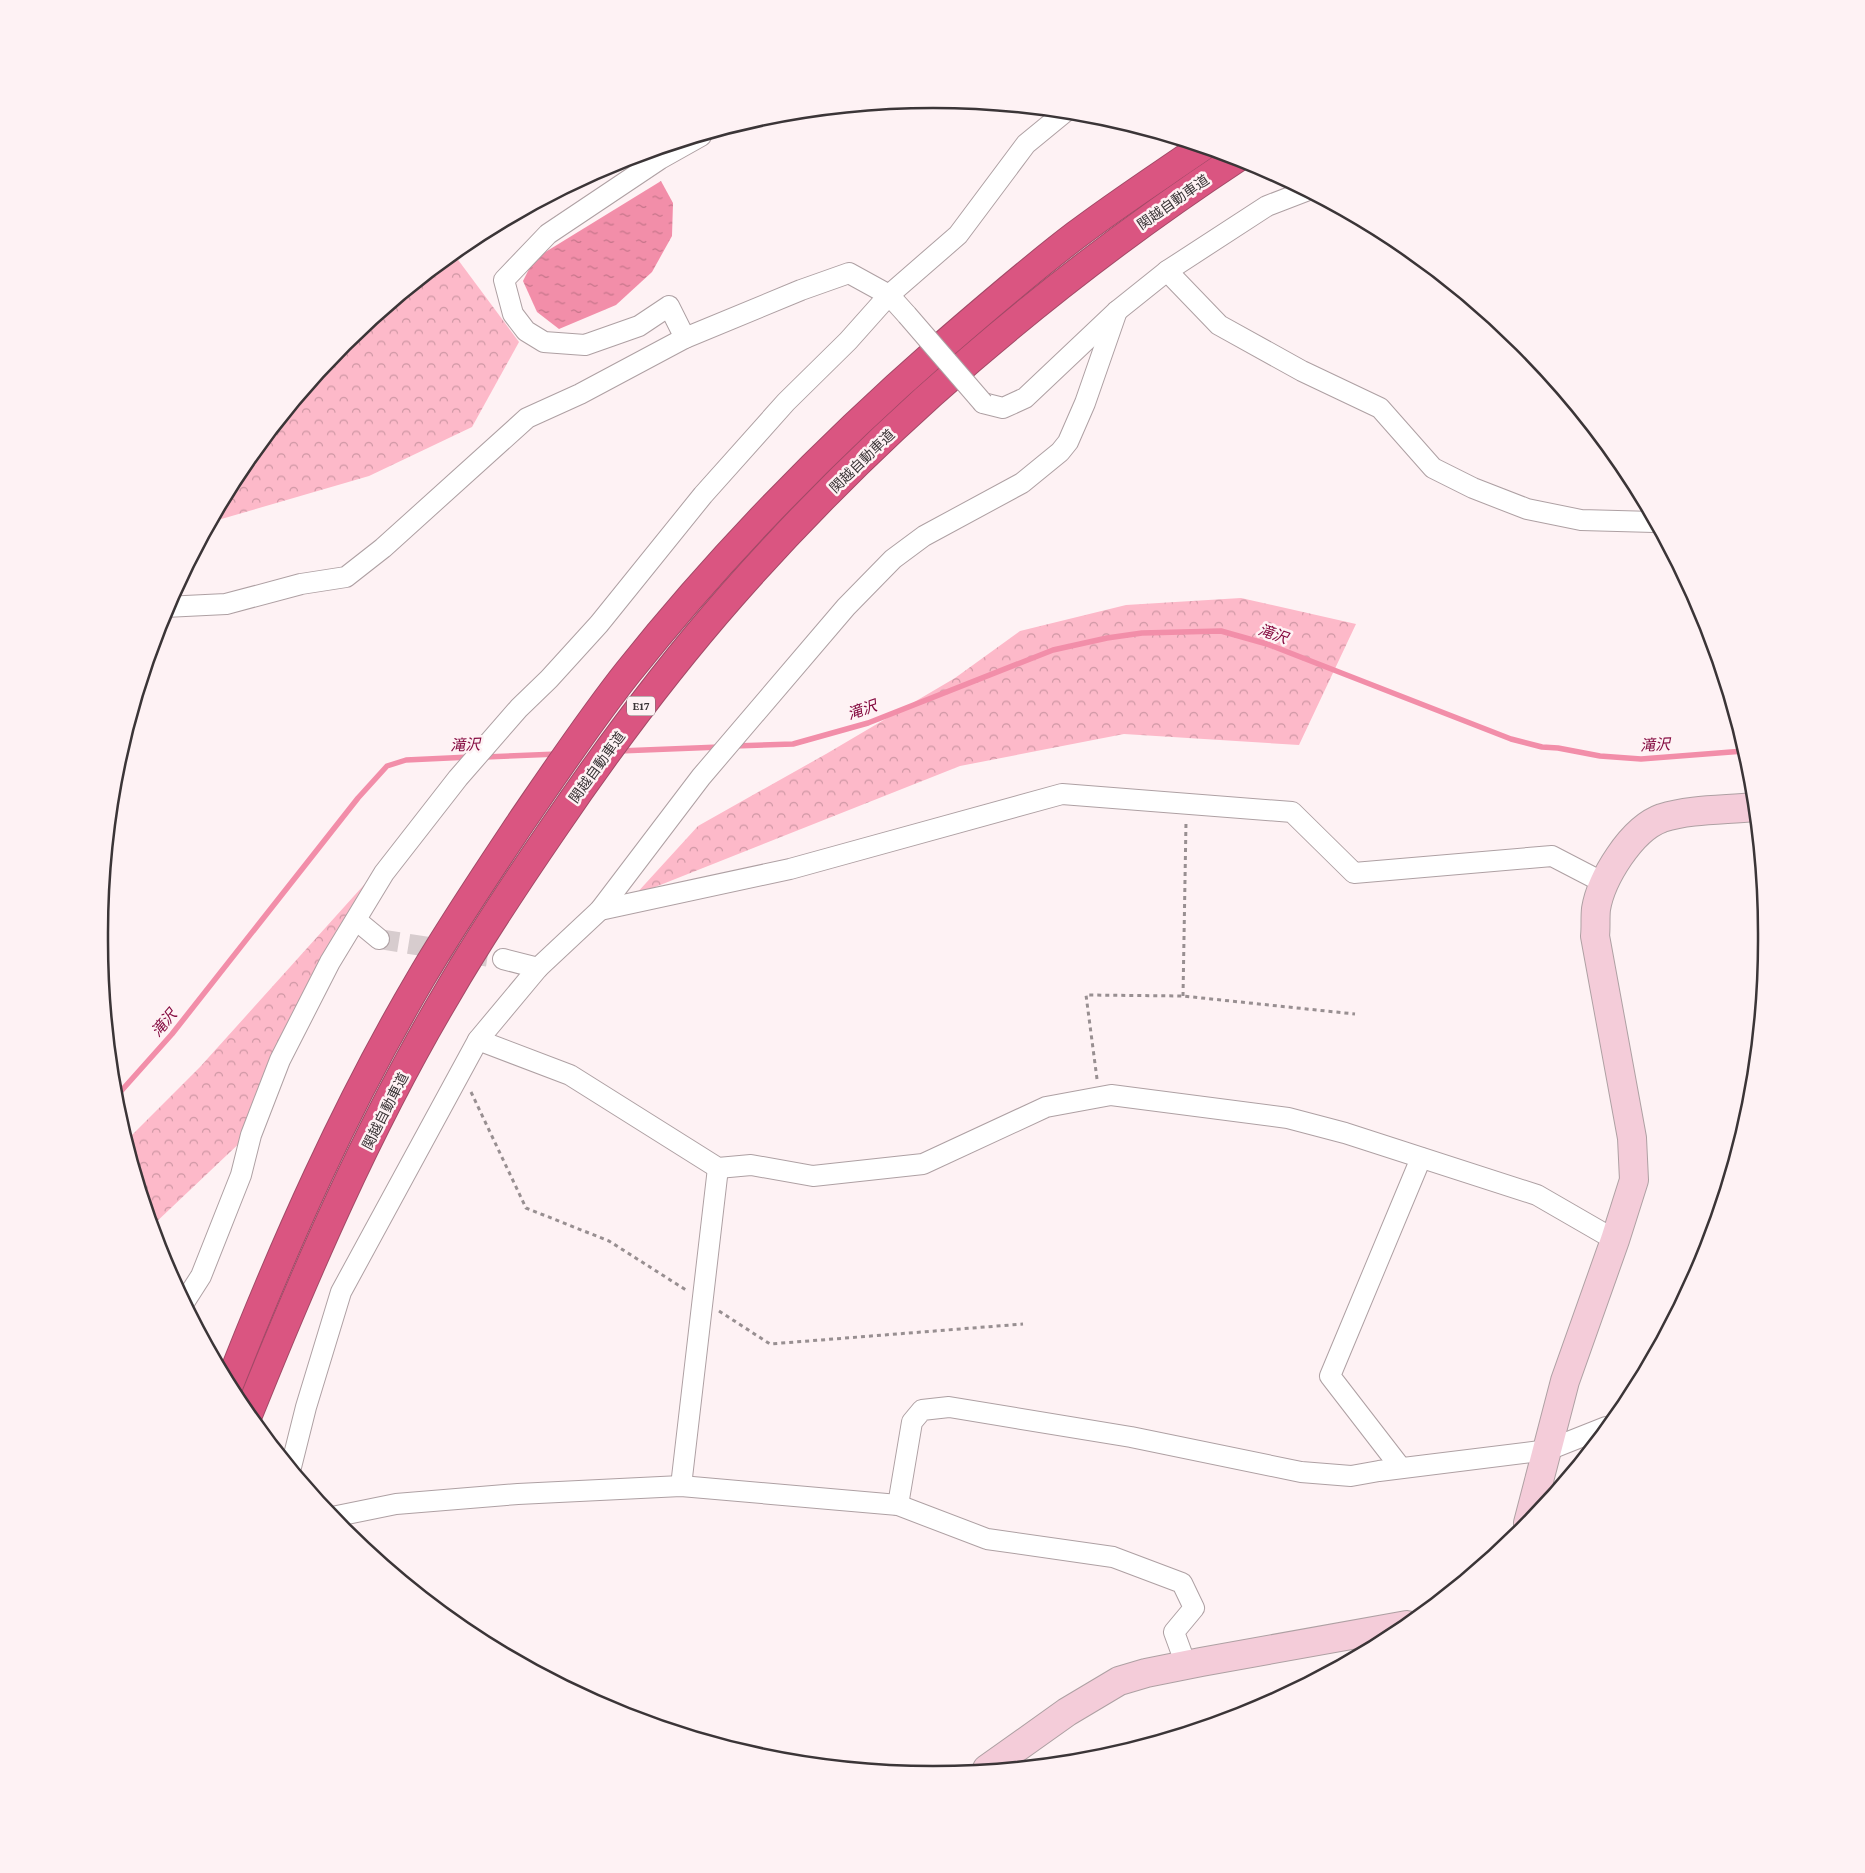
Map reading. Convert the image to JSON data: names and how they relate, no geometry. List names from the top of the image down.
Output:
{
  "streets": {
    "highway": ["関越自動車道", "E17"]
  },
  "water": ["滝沢"]
}
